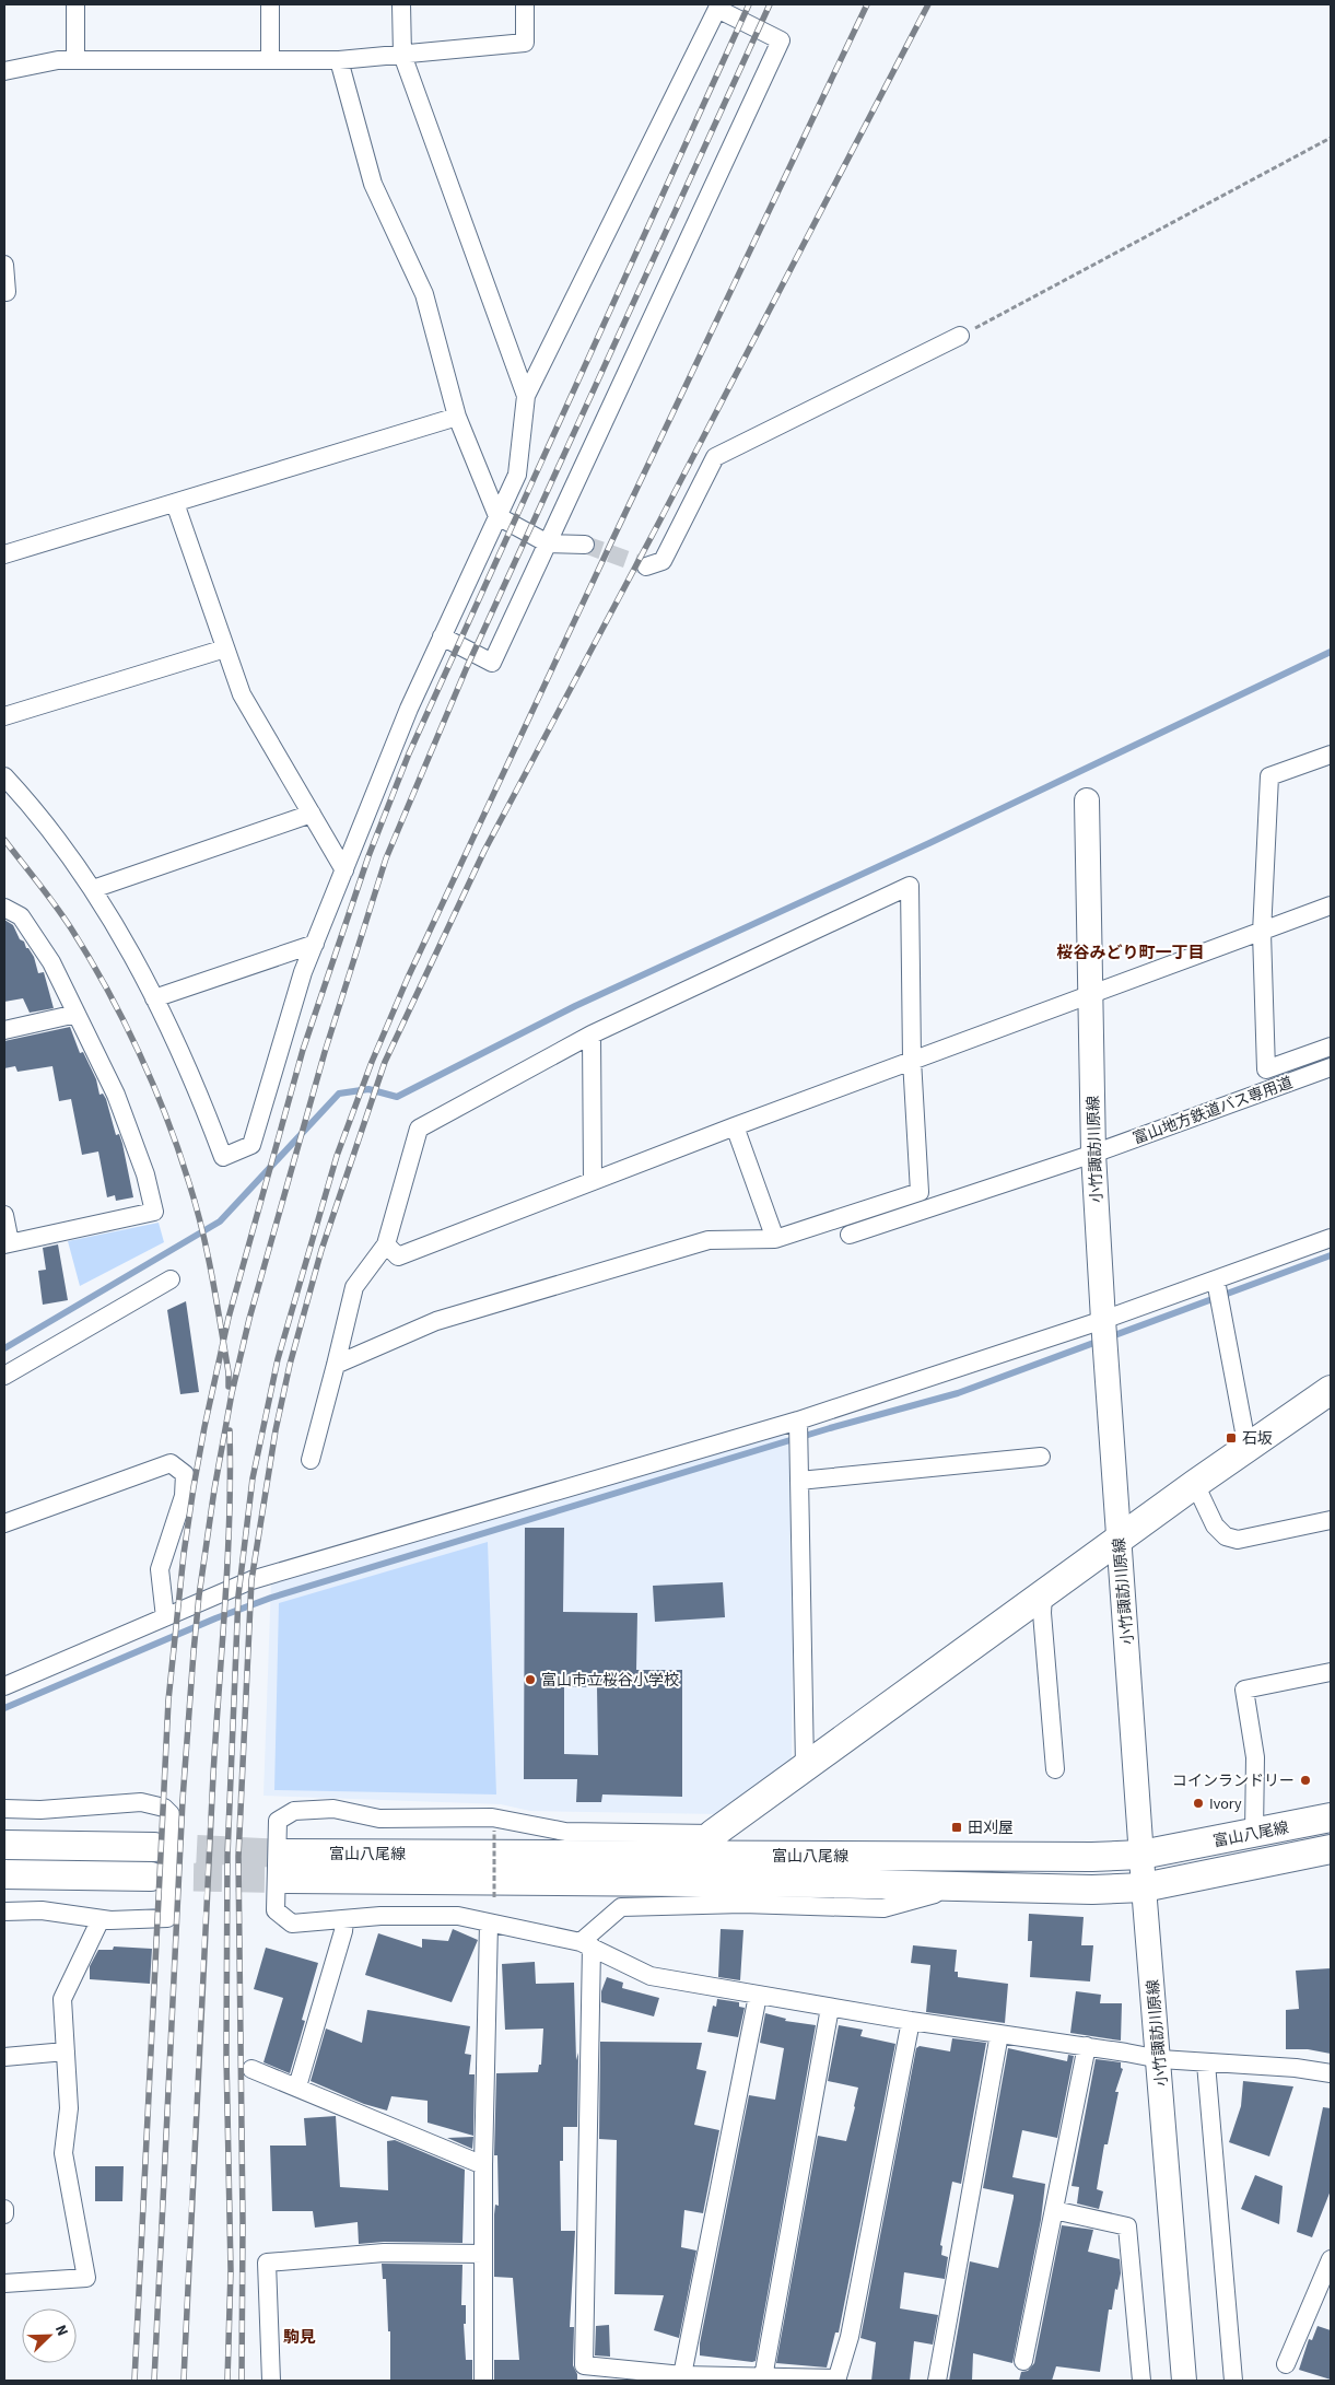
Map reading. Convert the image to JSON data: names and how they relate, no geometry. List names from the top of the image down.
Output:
{
  "streets": {
    "main road": ["小竹諏訪川原線", "富山八尾線"],
    "street": ["富山地方鉄道バス専用道"]
  },
  "crossings": [
    ["富山地方鉄道バス専用道", "小竹諏訪川原線"],
    ["小竹諏訪川原線", "富山八尾線"]
  ],
  "districts": ["桜谷みどり町一丁目", "駒見"],
  "places": {
    "transit": ["石坂", "田刈屋"],
    "other": ["富山市立桜谷小学校", "コインランドリー", "Ivory"]
  },
  "north": "top right"
}
